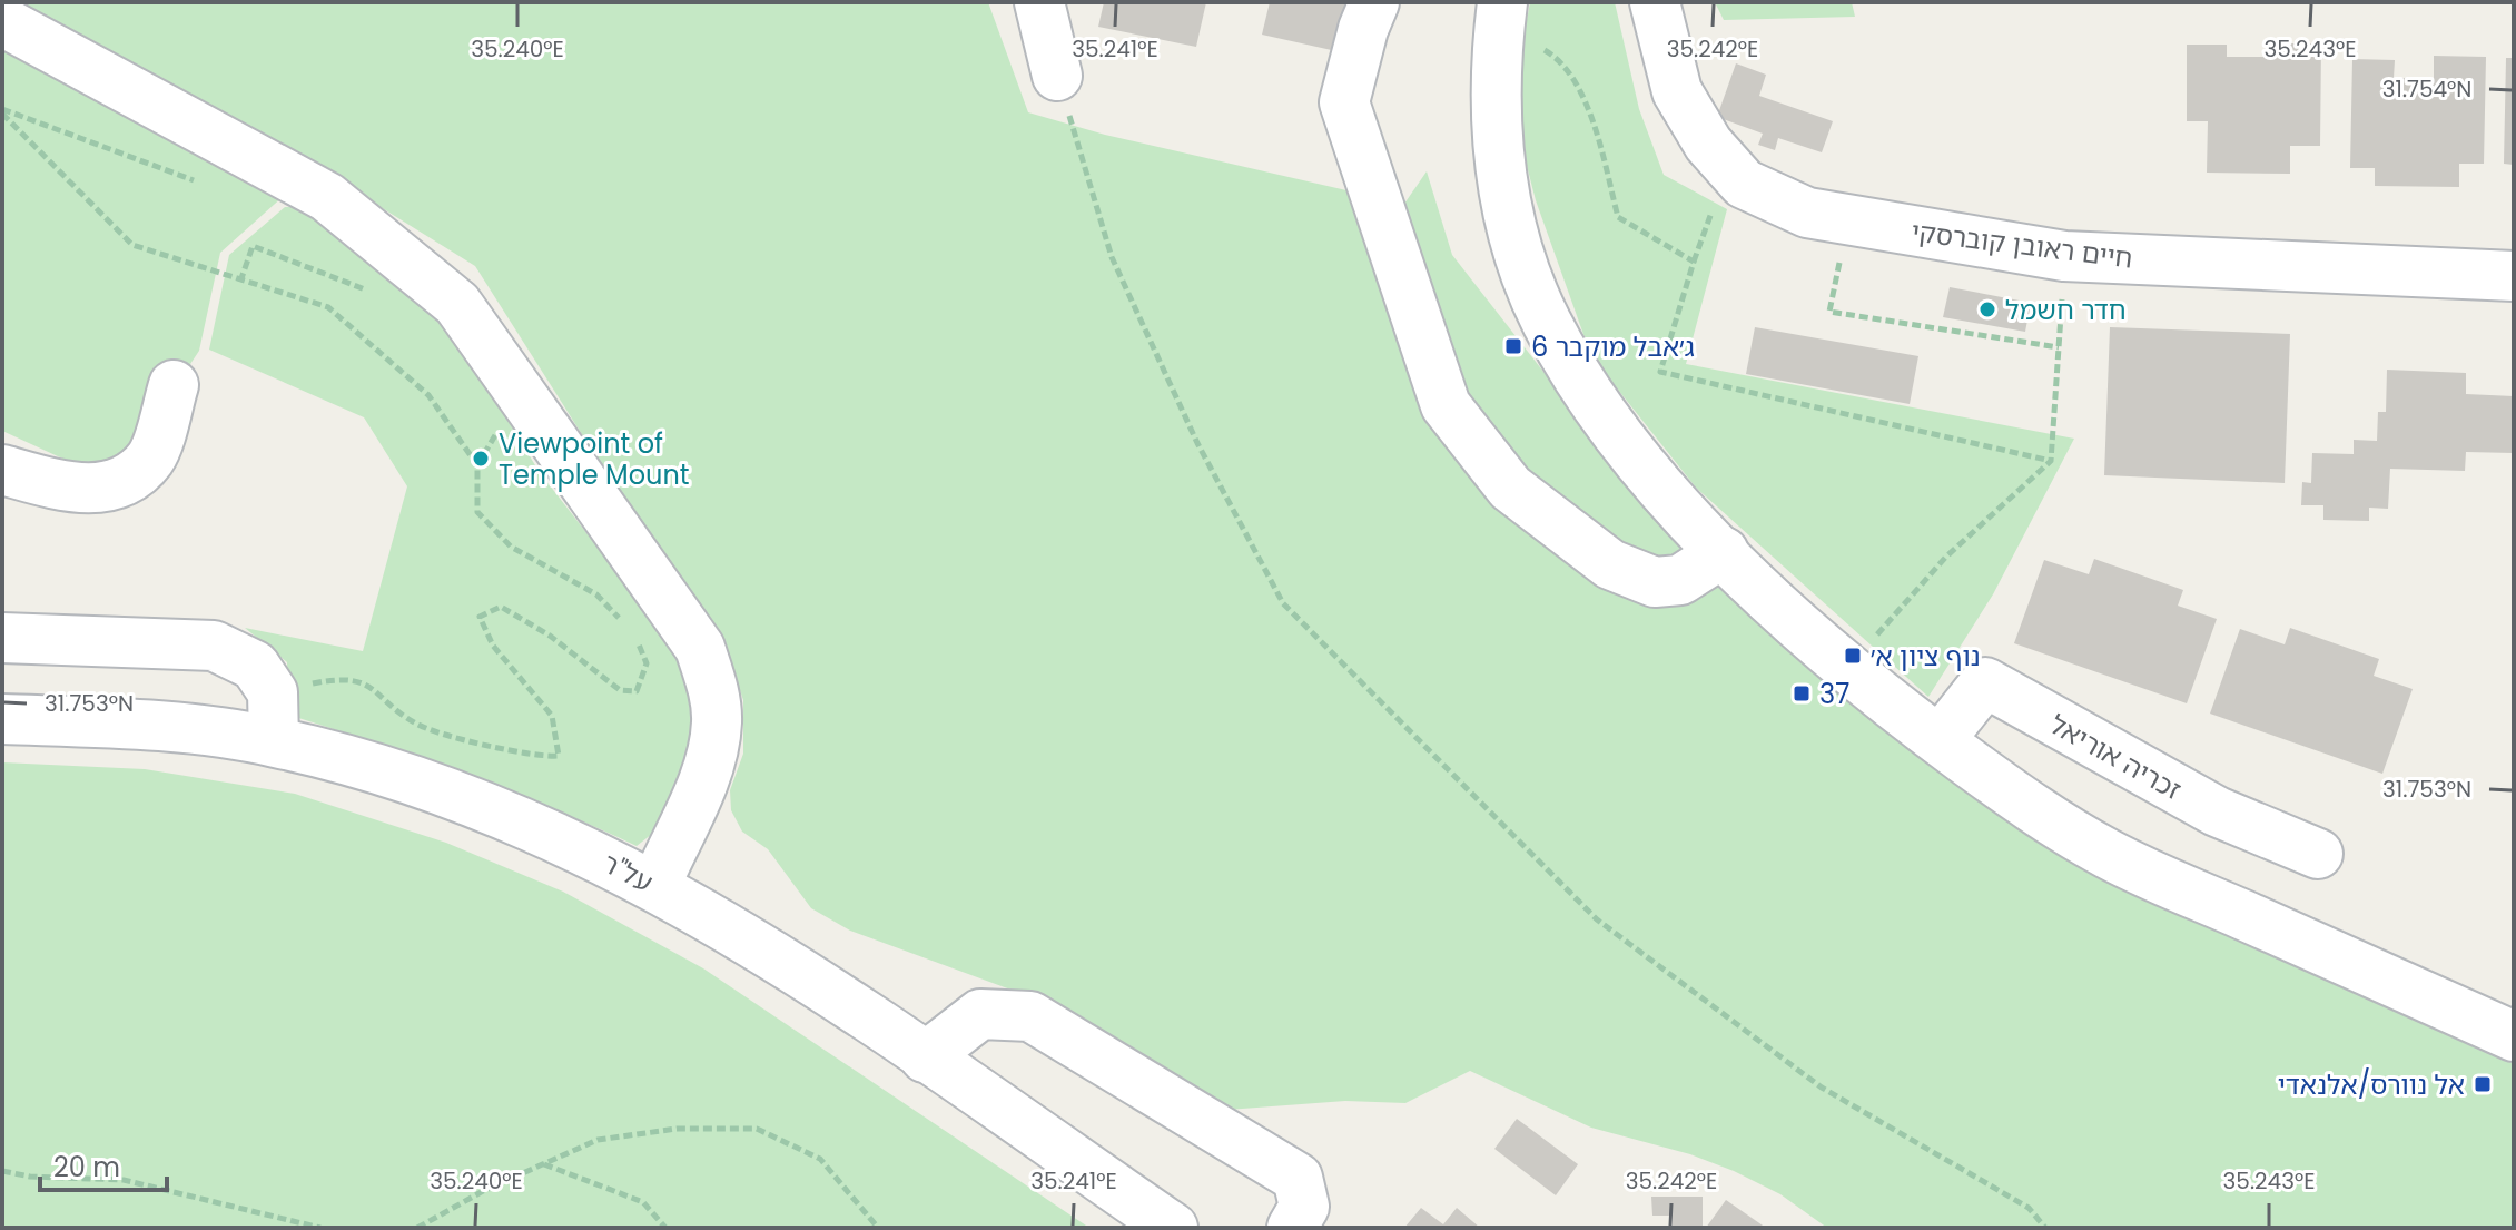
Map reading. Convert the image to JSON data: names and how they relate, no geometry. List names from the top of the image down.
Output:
{
  "streets": {
    "street": ["חיים ראובן קוברסקי", "זכריה אוריאל", "על\"ר"]
  },
  "places": {
    "other": ["חדר חשמל", "Viewpoint of Temple Mount"],
    "transit": [
      "ג׳אבל מוקבר 6",
      "נוף ציון א׳",
      "37",
      "אל נוורס/אלנאדי"
    ]
  },
  "scale_bar": "20 m",
  "coordinates": [
    "35.240°E",
    "35.241°E",
    "35.242°E",
    "35.243°E",
    "31.754°N",
    "31.753°N"
  ]
}
